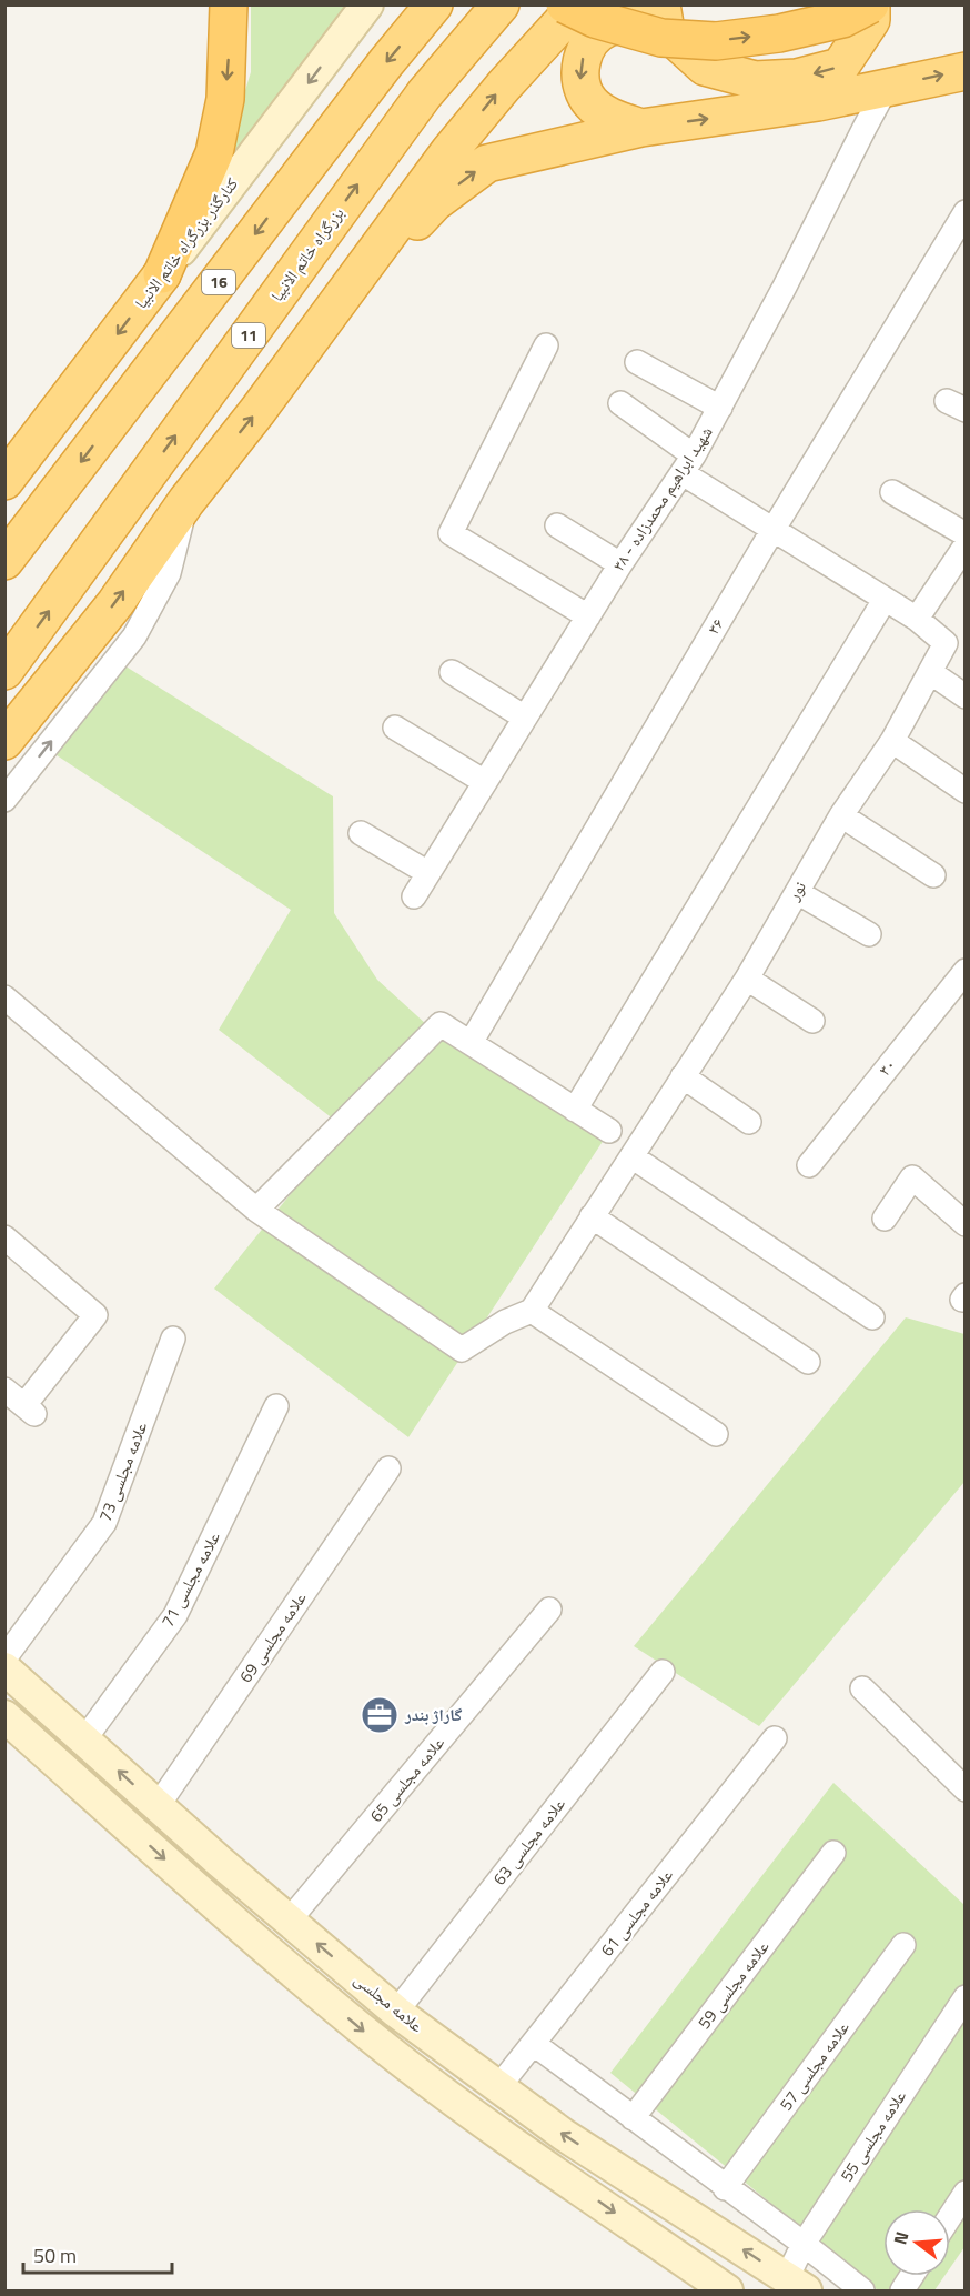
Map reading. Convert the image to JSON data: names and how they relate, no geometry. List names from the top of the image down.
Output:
{
  "streets": {
    "highway": [
      "کنارگذر بزرگراه خاتم الانبیا",
      "بزرگراه خاتم الانبیا",
      "16",
      "11"
    ],
    "main road": ["علامه مجلسی"],
    "street": [
      "شهید ابراهیم محمدزاده - ۳۸",
      "۳۶",
      "نور",
      "۳۰",
      "علامه مجلسی 73",
      "علامه مجلسی 71",
      "علامه مجلسی 69",
      "علامه مجلسی 65",
      "علامه مجلسی 63",
      "علامه مجلسی 61",
      "علامه مجلسی 59",
      "علامه مجلسی 57",
      "علامه مجلسی 55"
    ]
  },
  "crossings": [
    ["شهید ابراهیم محمدزاده - ۳۸", "نور"],
    ["۳۶", "نور"],
    ["علامه مجلسی 71", "علامه مجلسی"],
    ["علامه مجلسی 69", "علامه مجلسی"],
    ["علامه مجلسی 65", "علامه مجلسی"],
    ["علامه مجلسی 63", "علامه مجلسی"],
    ["علامه مجلسی 61", "علامه مجلسی"],
    ["علامه مجلسی", "علامه مجلسی 55"]
  ],
  "one_way": ["کنارگذر بزرگراه خاتم الانبیا"],
  "places": {
    "office": ["گاراژ بندر"]
  },
  "scale_bar": "50 m",
  "north": "left"
}
